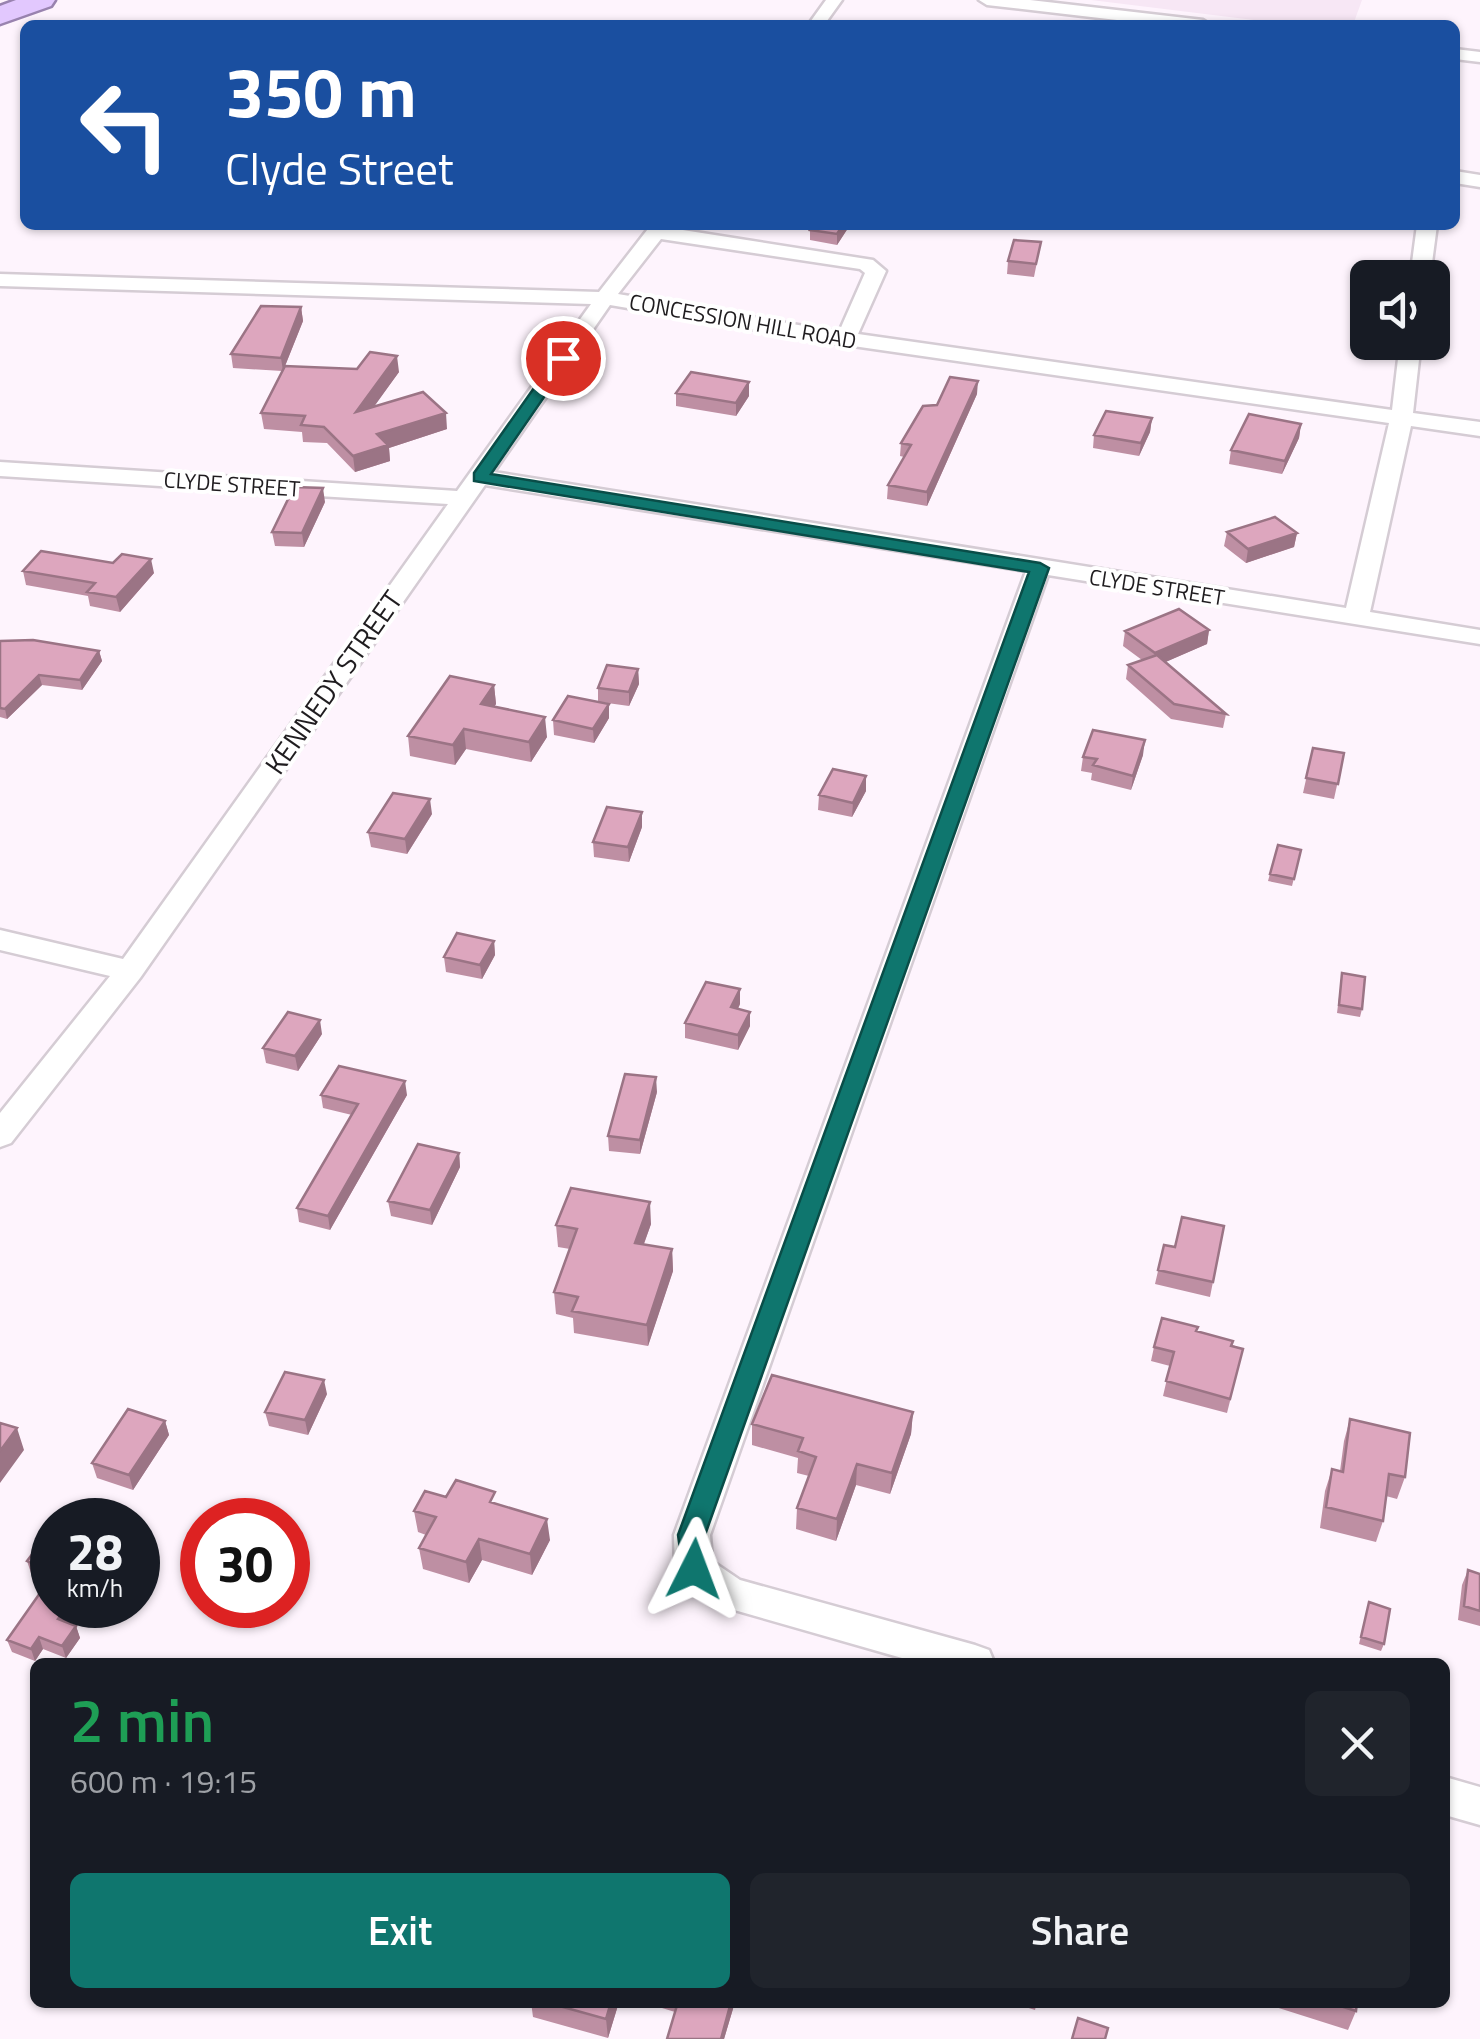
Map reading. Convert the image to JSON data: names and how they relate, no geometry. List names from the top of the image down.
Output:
{
  "streets": {
    "street": ["CONCESSION HILL ROAD", "CLYDE STREET", "KENNEDY STREET"]
  },
  "crossings": [
    ["CONCESSION HILL ROAD", "KENNEDY STREET"],
    ["CLYDE STREET", "KENNEDY STREET"]
  ],
  "page": {
    "turn": ["350 m", "Clyde Street"],
    "speed": "28 km/h",
    "limit": "30",
    "heading": ["2 min", "600 m · 19:15"],
    "buttons": ["Exit", "Share"]
  }
}
